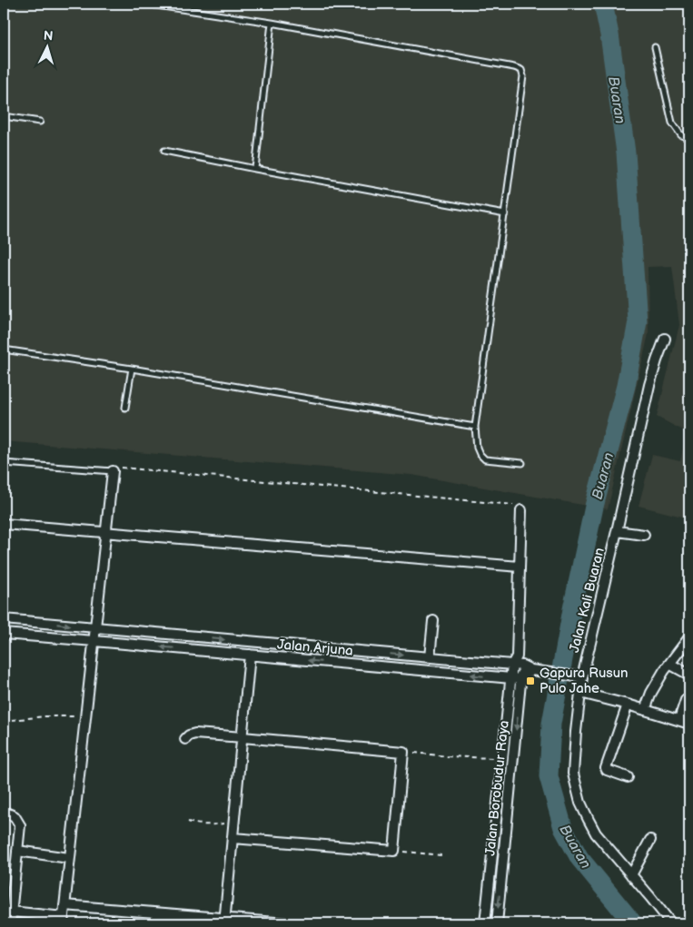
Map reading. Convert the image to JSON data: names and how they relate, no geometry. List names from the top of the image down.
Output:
{
  "streets": {
    "street": ["Jalan Kali Buaran", "Jalan Arjuna", "Jalan Borobudur Raya"]
  },
  "crossings": [
    ["Jalan Arjuna", "Jalan Borobudur Raya"]
  ],
  "water": ["Buaran"],
  "places": {
    "transit": ["Gapura Rusun Pulo Jahe"]
  },
  "north": "top"
}
